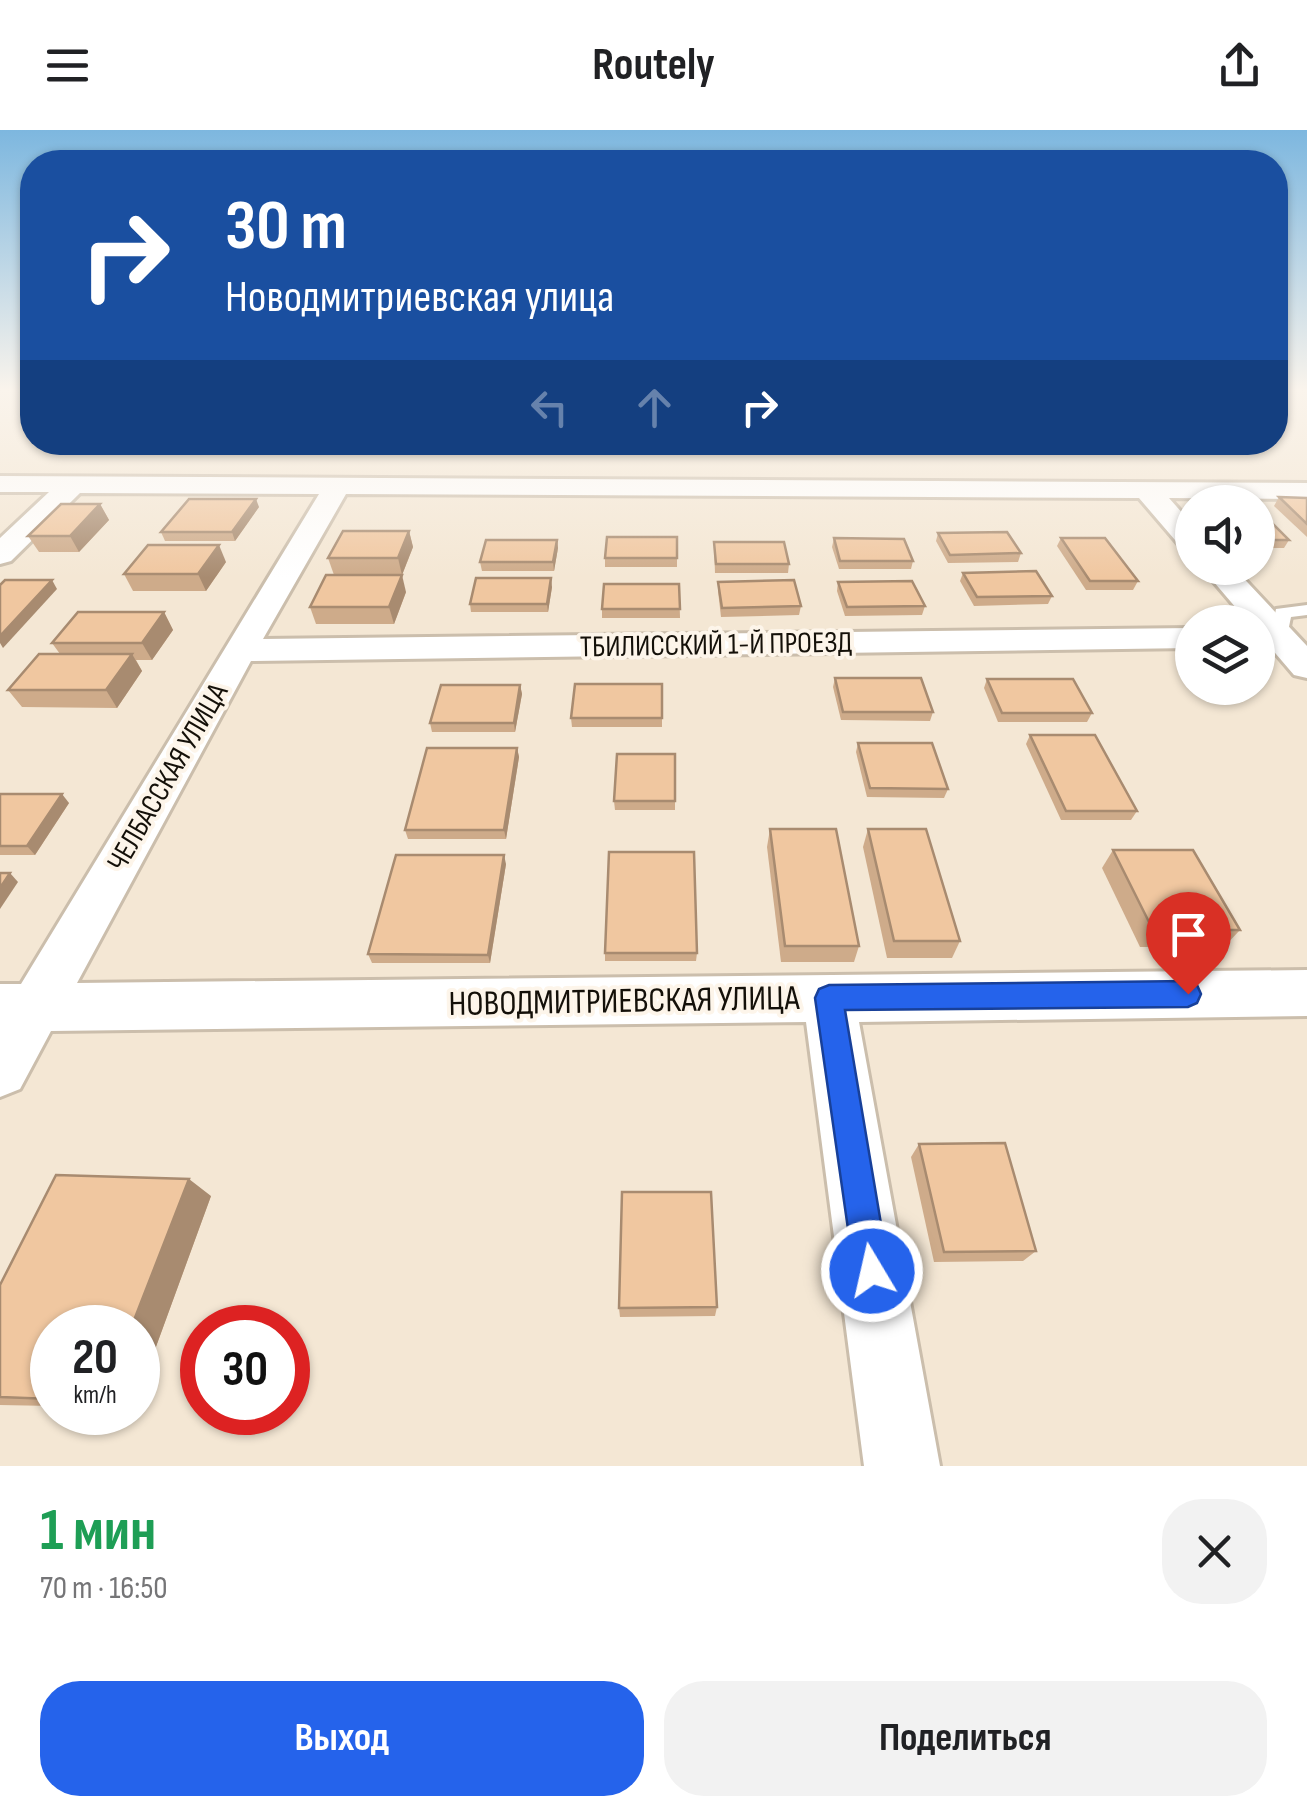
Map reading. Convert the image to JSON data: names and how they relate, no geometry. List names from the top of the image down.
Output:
{
  "streets": {
    "street": ["ТБИЛИССКИЙ 1-Й ПРОЕЗД", "ЧЕЛБАССКАЯ УЛИЦА", "НОВОДМИТРИЕВСКАЯ УЛИЦА"]
  },
  "crossings": [
    ["ТБИЛИССКИЙ 1-Й ПРОЕЗД", "ЧЕЛБАССКАЯ УЛИЦА"],
    ["ЧЕЛБАССКАЯ УЛИЦА", "НОВОДМИТРИЕВСКАЯ УЛИЦА"]
  ],
  "page": {
    "header": "Routely",
    "turn": ["30 m", "Новодмитриевская улица"],
    "speed": "20 km/h",
    "limit": "30",
    "heading": ["1 мин", "70 m · 16:50"],
    "buttons": ["Выход", "Поделиться"]
  }
}
